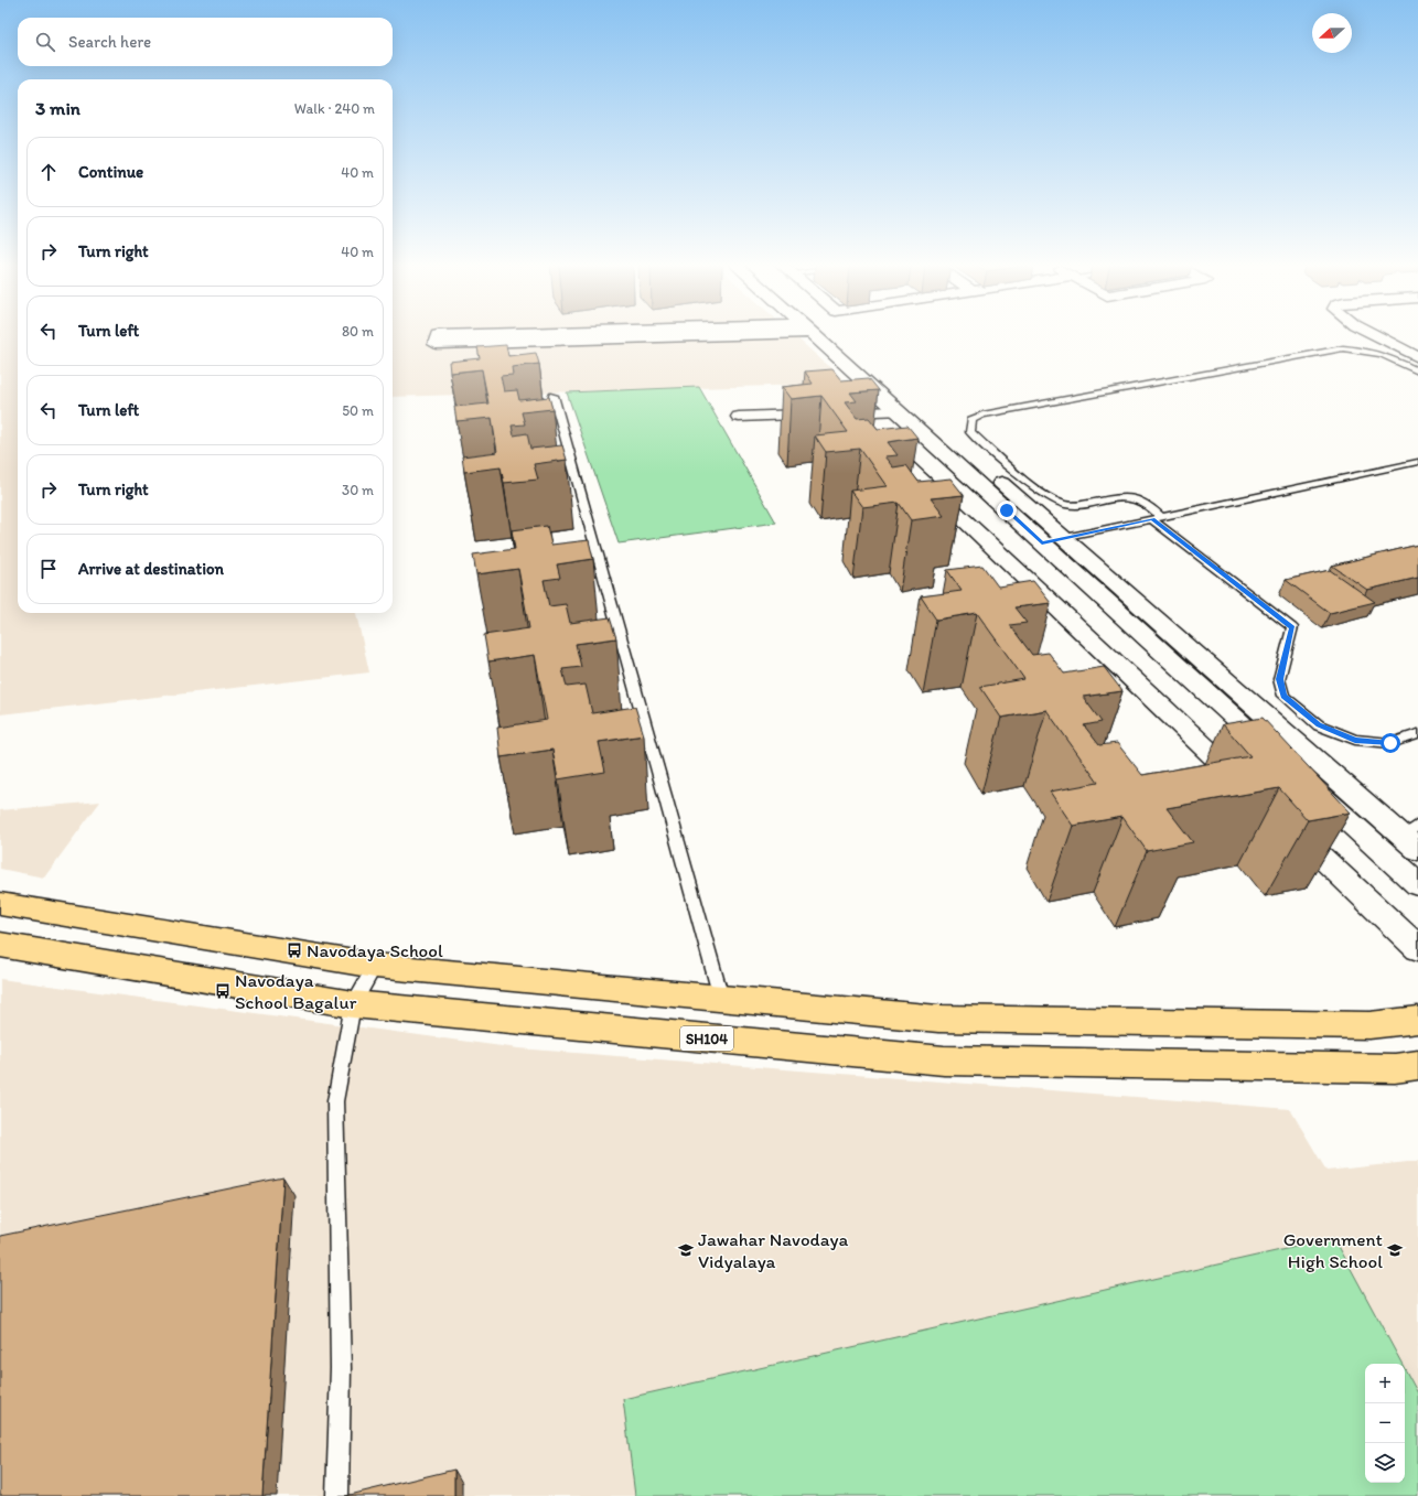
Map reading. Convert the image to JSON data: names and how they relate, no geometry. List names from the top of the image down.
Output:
{
  "streets": {
    "main road": ["SH104"]
  },
  "places": {
    "bus stop": ["Navodaya School", "Navodaya School Bagalur"],
    "school or university": ["Jawahar Navodaya Vidyalaya", "Government High School"]
  },
  "north": "left",
  "page": {
    "search": "Search here",
    "heading": ["3 min", "Walk · 240 m"],
    "list": [
      ["Continue", "40 m"],
      ["Turn right", "40 m"],
      ["Turn left", "80 m"],
      ["Turn left", "50 m"],
      ["Turn right", "30 m"],
      "Arrive at destination"
    ],
    "map_buttons": ["+", "−"]
  }
}
